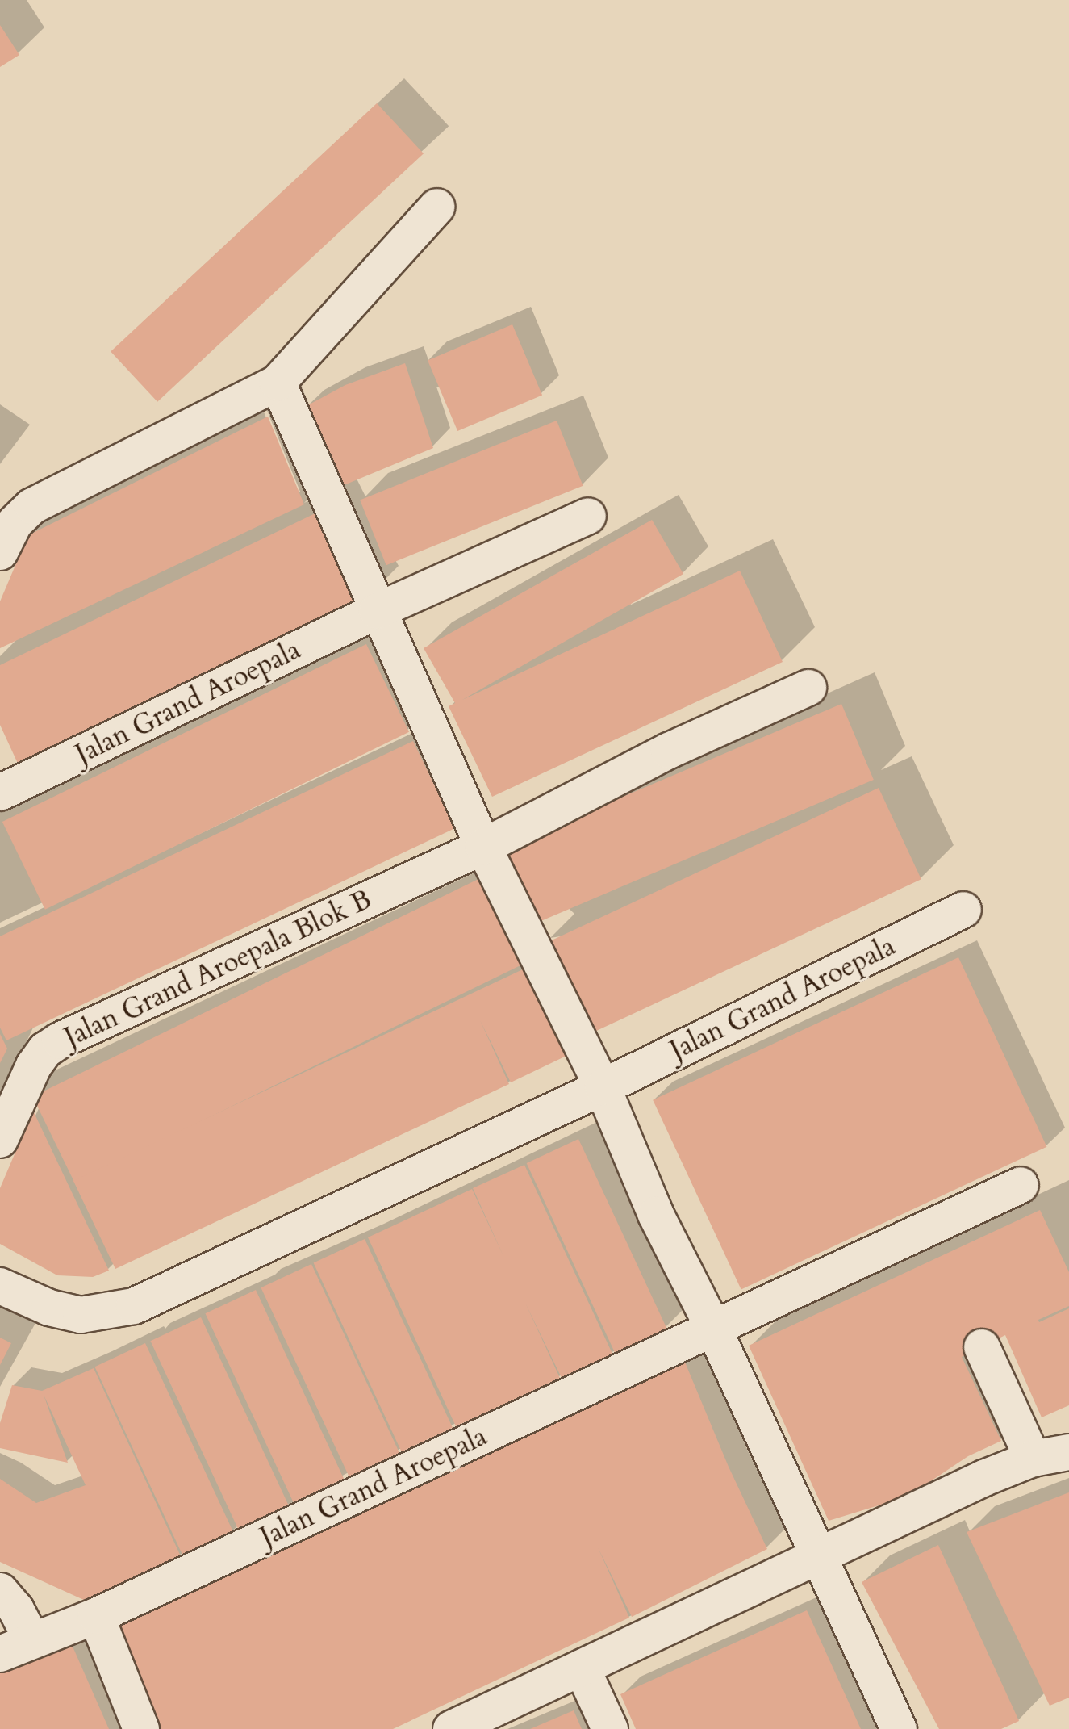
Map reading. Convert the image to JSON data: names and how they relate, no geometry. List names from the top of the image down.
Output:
{
  "streets": {
    "street": ["Jalan Grand Aroepala", "Jalan Grand Aroepala Blok B"]
  }
}
